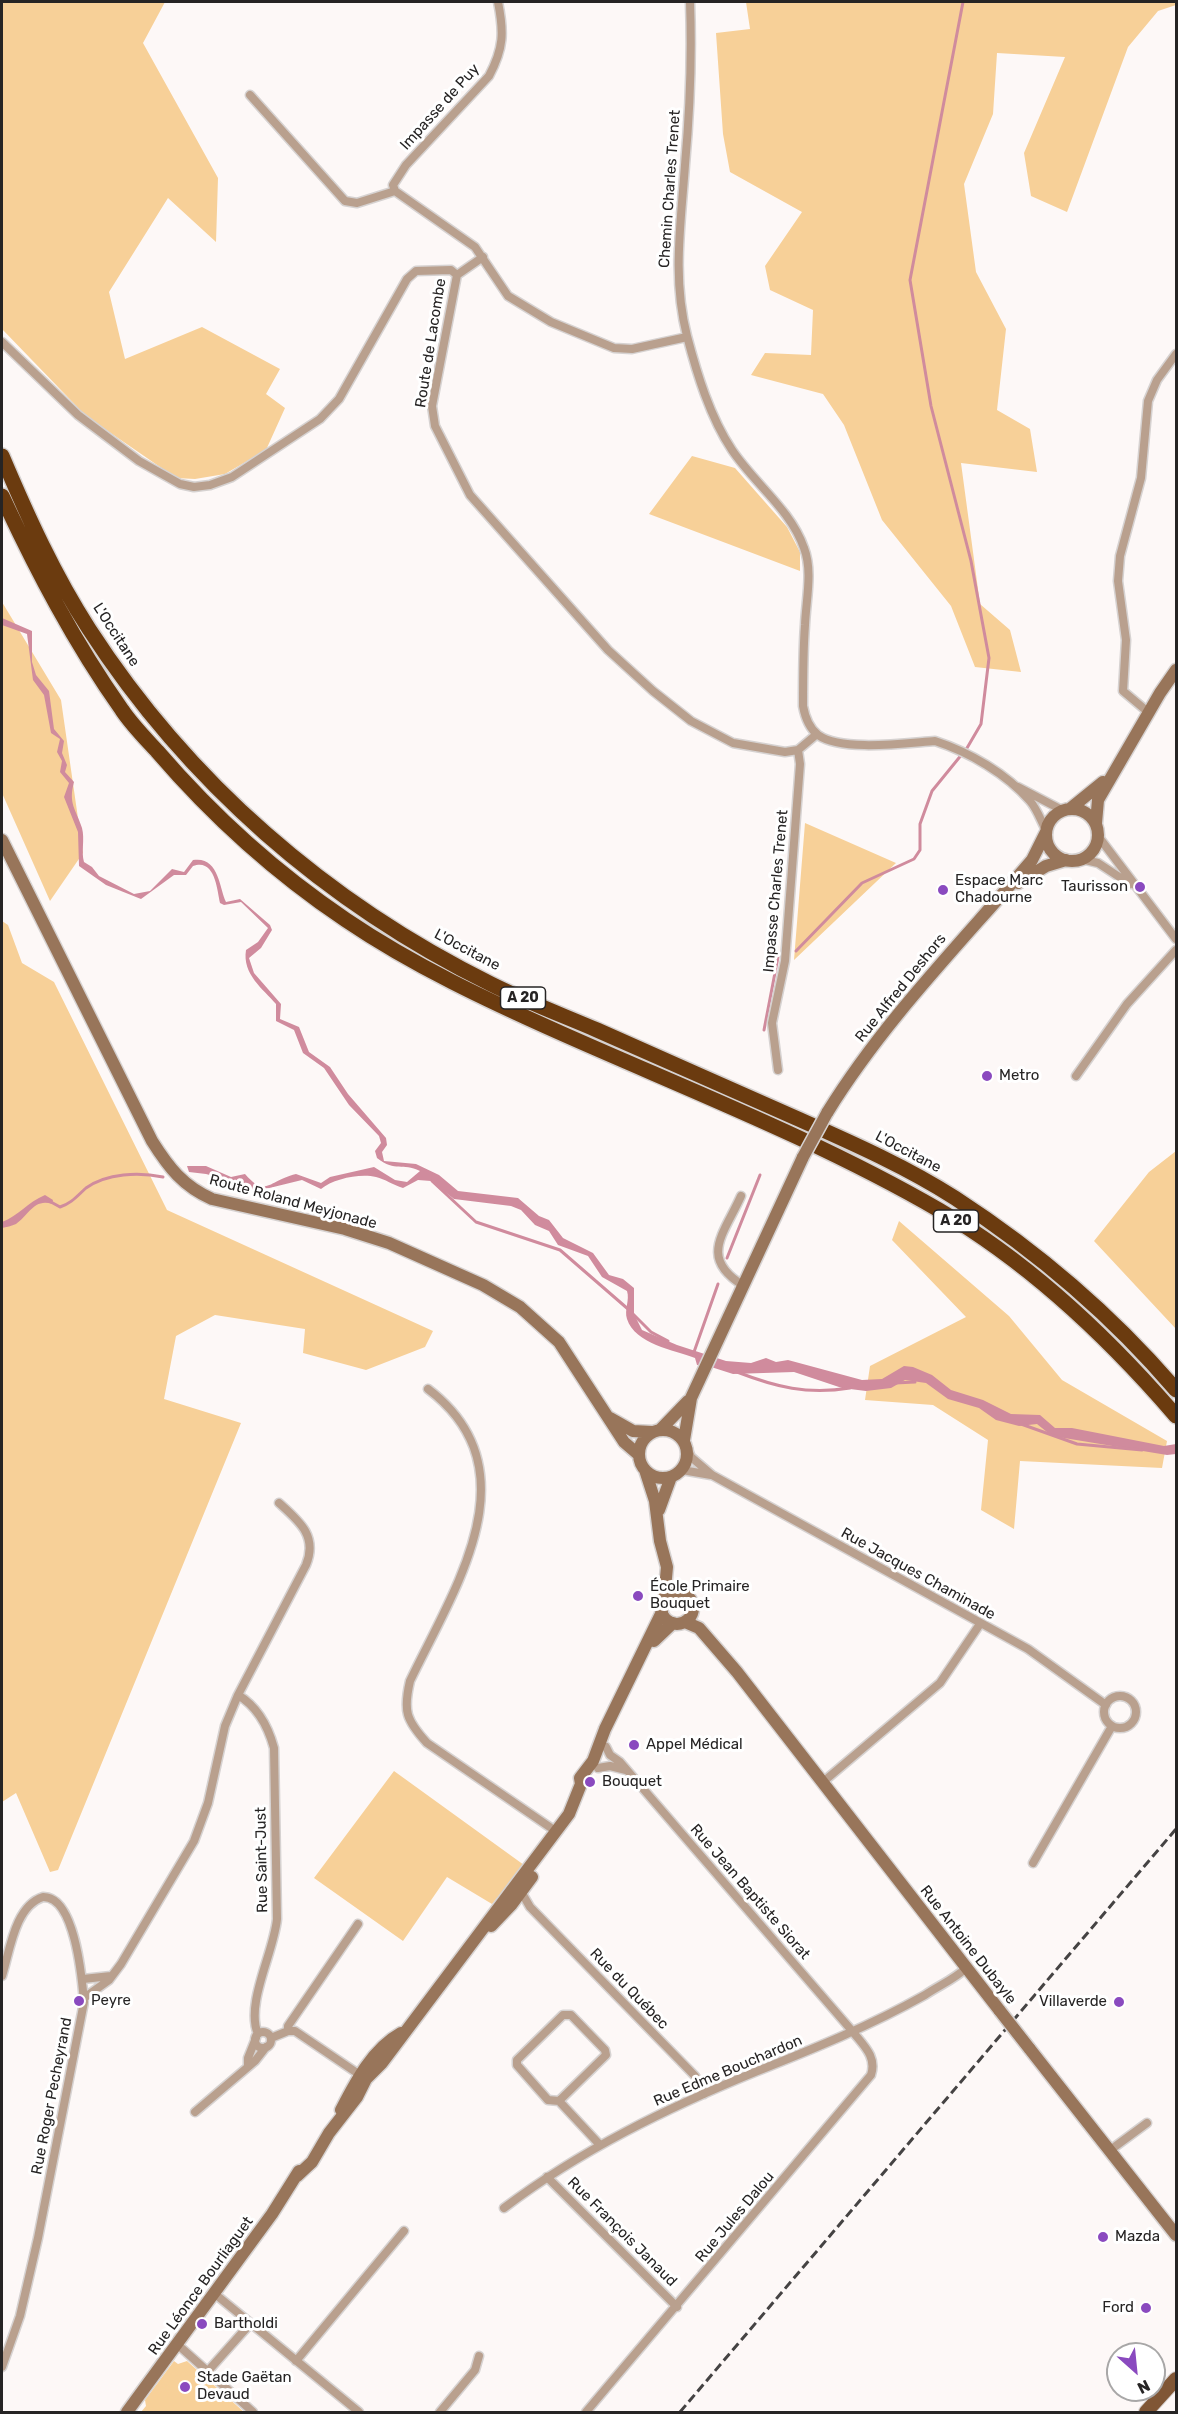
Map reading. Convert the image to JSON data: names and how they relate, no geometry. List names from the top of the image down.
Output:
{
  "streets": {
    "highway": ["L'Occitane", "A 20"],
    "main road": [
      "Rue Alfred Deshors",
      "Route Roland Meyjonade",
      "Rue Antoine Dubayle",
      "Rue Léonce Bourliaguet"
    ],
    "street": [
      "Impasse de Puy",
      "Chemin Charles Trenet",
      "Route de Lacombe",
      "Impasse Charles Trenet",
      "Rue Jacques Chaminade",
      "Rue Saint-Just",
      "Rue Jean Baptiste Siorat",
      "Rue du Québec",
      "Rue Edme Bouchardon",
      "Rue Roger Pecheyrand",
      "Rue Jules Dalou",
      "Rue François Janaud"
    ]
  },
  "crossings": [
    ["Route de Lacombe", "Impasse Charles Trenet"],
    ["Route Roland Meyjonade", "Rue Jacques Chaminade"],
    ["Rue Jean Baptiste Siorat", "Rue Edme Bouchardon"],
    ["Rue Jean Baptiste Siorat", "Rue Jules Dalou"],
    ["Rue Jean Baptiste Siorat", "Rue Léonce Bourliaguet"],
    ["Rue Antoine Dubayle", "Rue Edme Bouchardon"],
    ["Rue Antoine Dubayle", "Rue Léonce Bourliaguet"],
    ["Rue du Québec", "Rue Edme Bouchardon"],
    ["Rue du Québec", "Rue Léonce Bourliaguet"],
    ["Rue Edme Bouchardon", "Rue Jules Dalou"],
    ["Rue Edme Bouchardon", "Rue François Janaud"],
    ["Rue Jules Dalou", "Rue François Janaud"]
  ],
  "places": [
    "Taurisson",
    "Espace Marc Chadourne",
    "Metro",
    "École Primaire Bouquet",
    "Appel Médical",
    "Bouquet",
    "Peyre",
    "Villaverde",
    "Mazda",
    "Ford",
    "Bartholdi",
    "Stade Gaëtan Devaud"
  ],
  "north": "bottom right"
}
